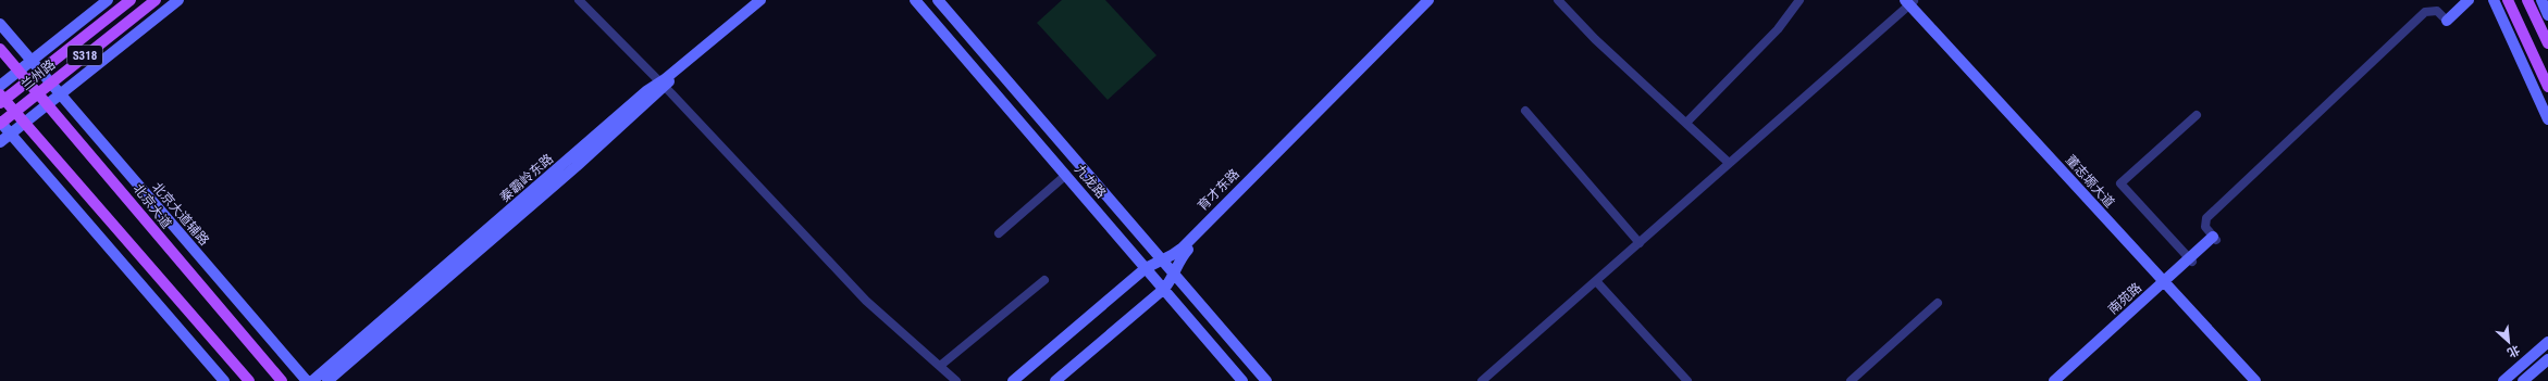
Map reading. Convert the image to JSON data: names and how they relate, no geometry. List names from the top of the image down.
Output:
{
  "streets": {
    "main road": ["S318", "兰州路", "北京大道"],
    "street": [
      "秦霸岭东路",
      "九龙路",
      "董志塬大道",
      "育才东路",
      "北京大道辅路",
      "南苑路"
    ]
  },
  "crossings": [
    ["兰州路", "北京大道"],
    ["兰州路", "北京大道辅路"],
    ["九龙路", "育才东路"],
    ["董志塬大道", "南苑路"]
  ],
  "north": "bottom right"
}
